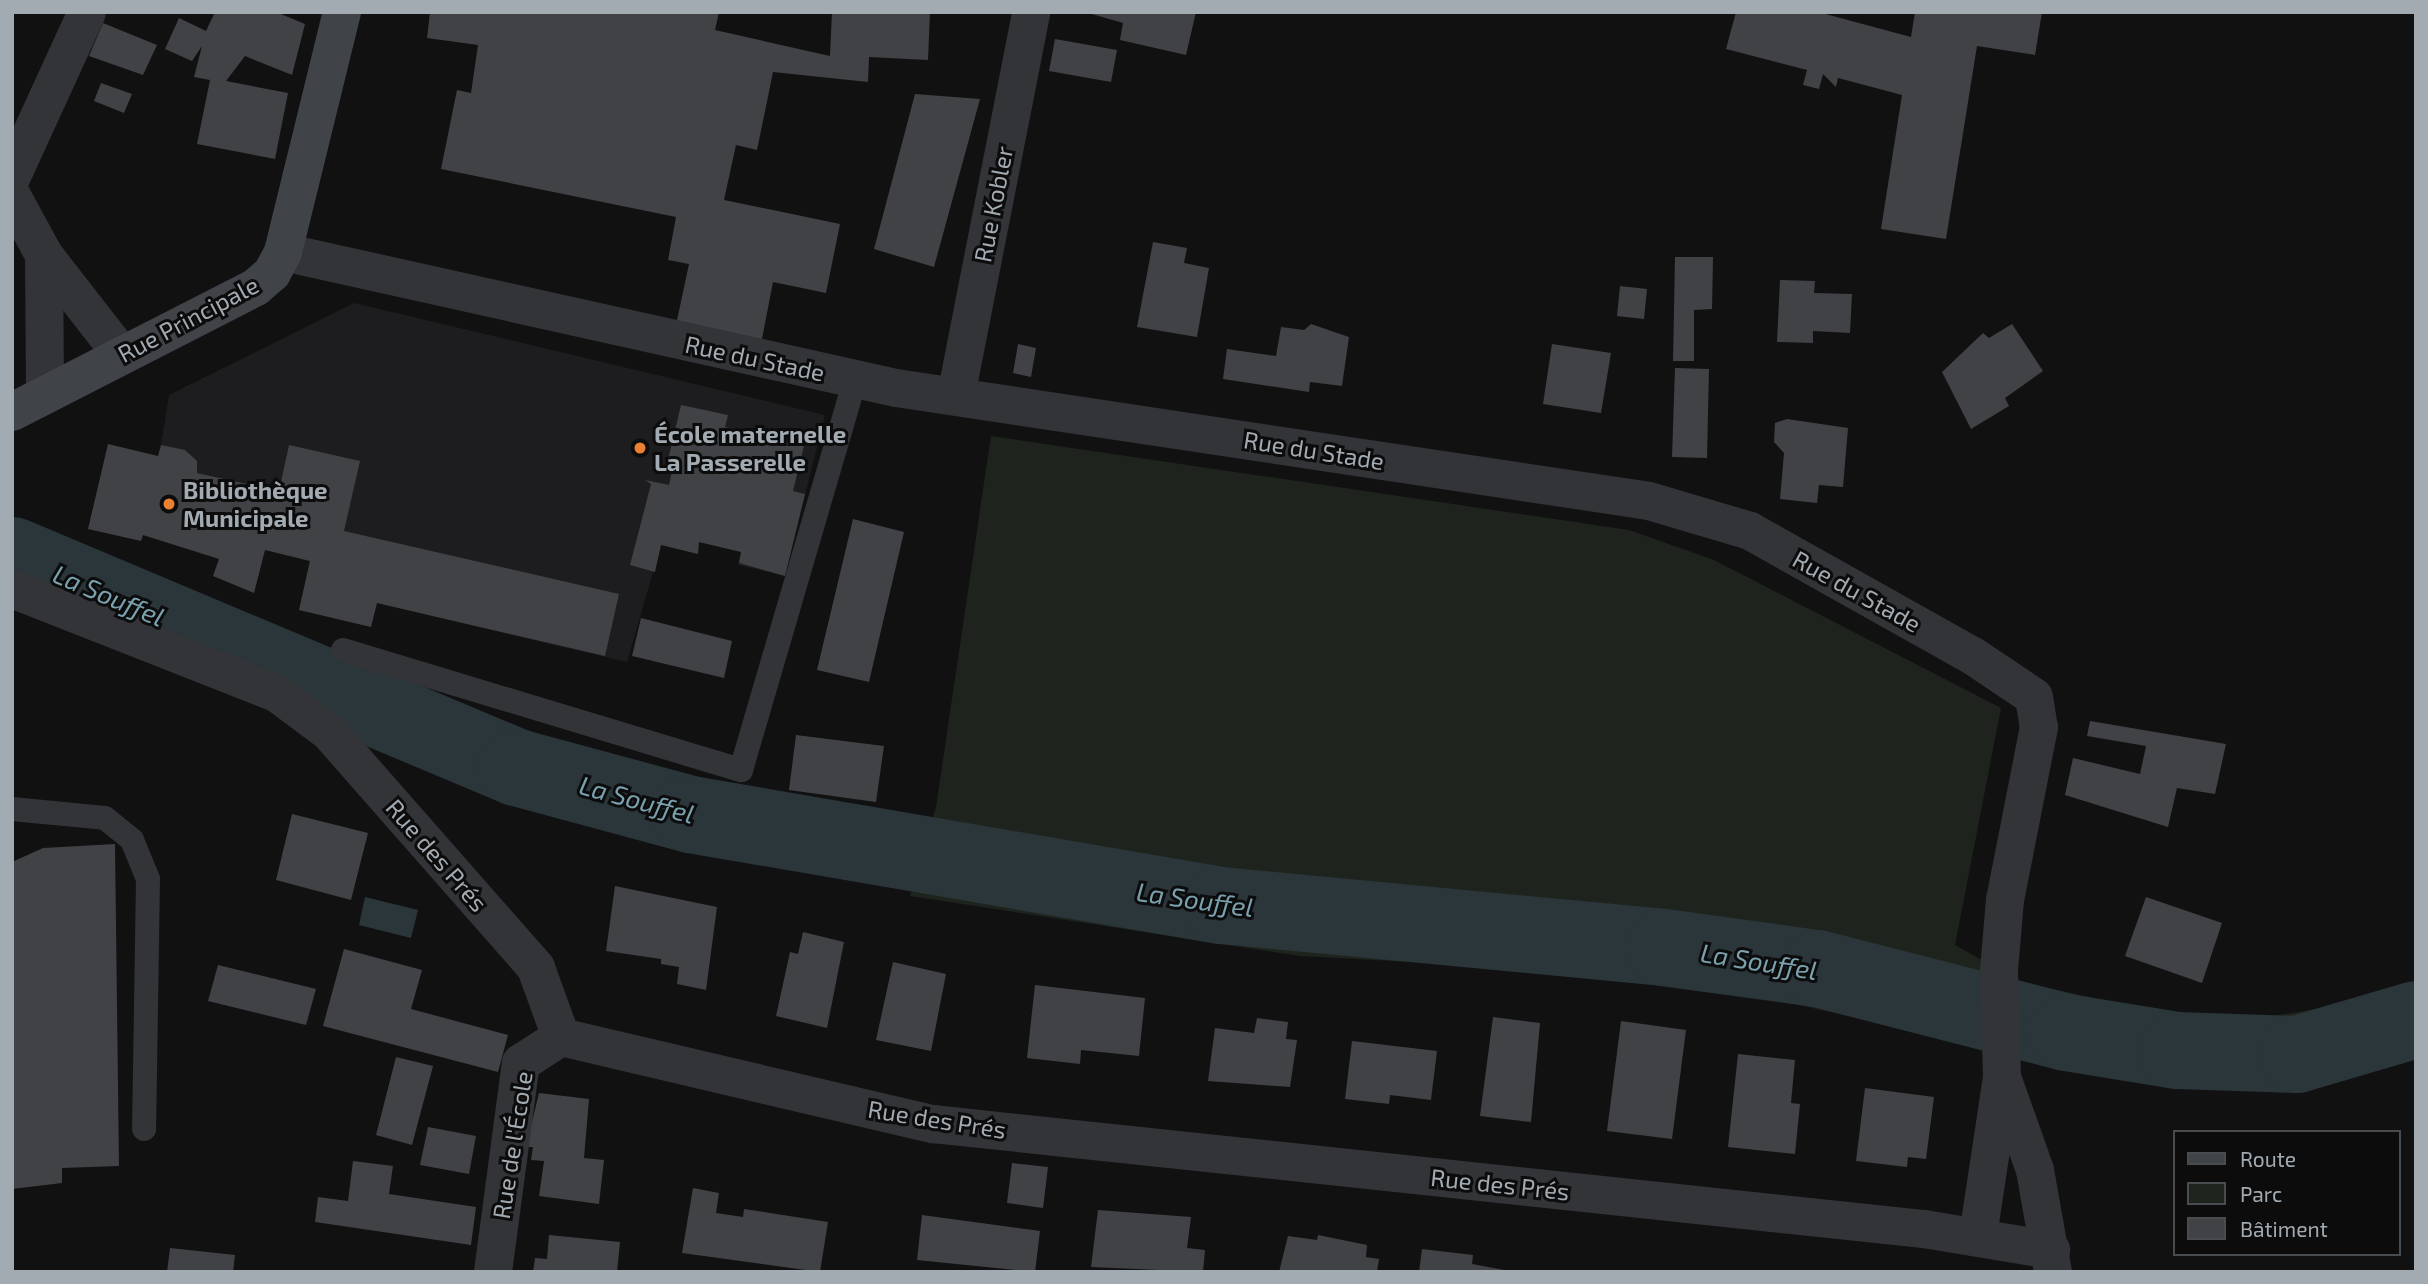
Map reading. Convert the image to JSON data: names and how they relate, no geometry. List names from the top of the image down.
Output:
{
  "streets": {
    "street": [
      "Rue Kobler",
      "Rue Principale",
      "Rue du Stade",
      "Rue des Prés",
      "Rue de l'École"
    ]
  },
  "crossings": [
    ["Rue Kobler", "Rue du Stade"],
    ["Rue Principale", "Rue du Stade"],
    ["Rue des Prés", "Rue de l'École"]
  ],
  "water": ["La Souffel"],
  "places": ["École maternelle La Passerelle", "Bibliothèque Municipale"],
  "legend": ["Route", "Parc", "Bâtiment"]
}
